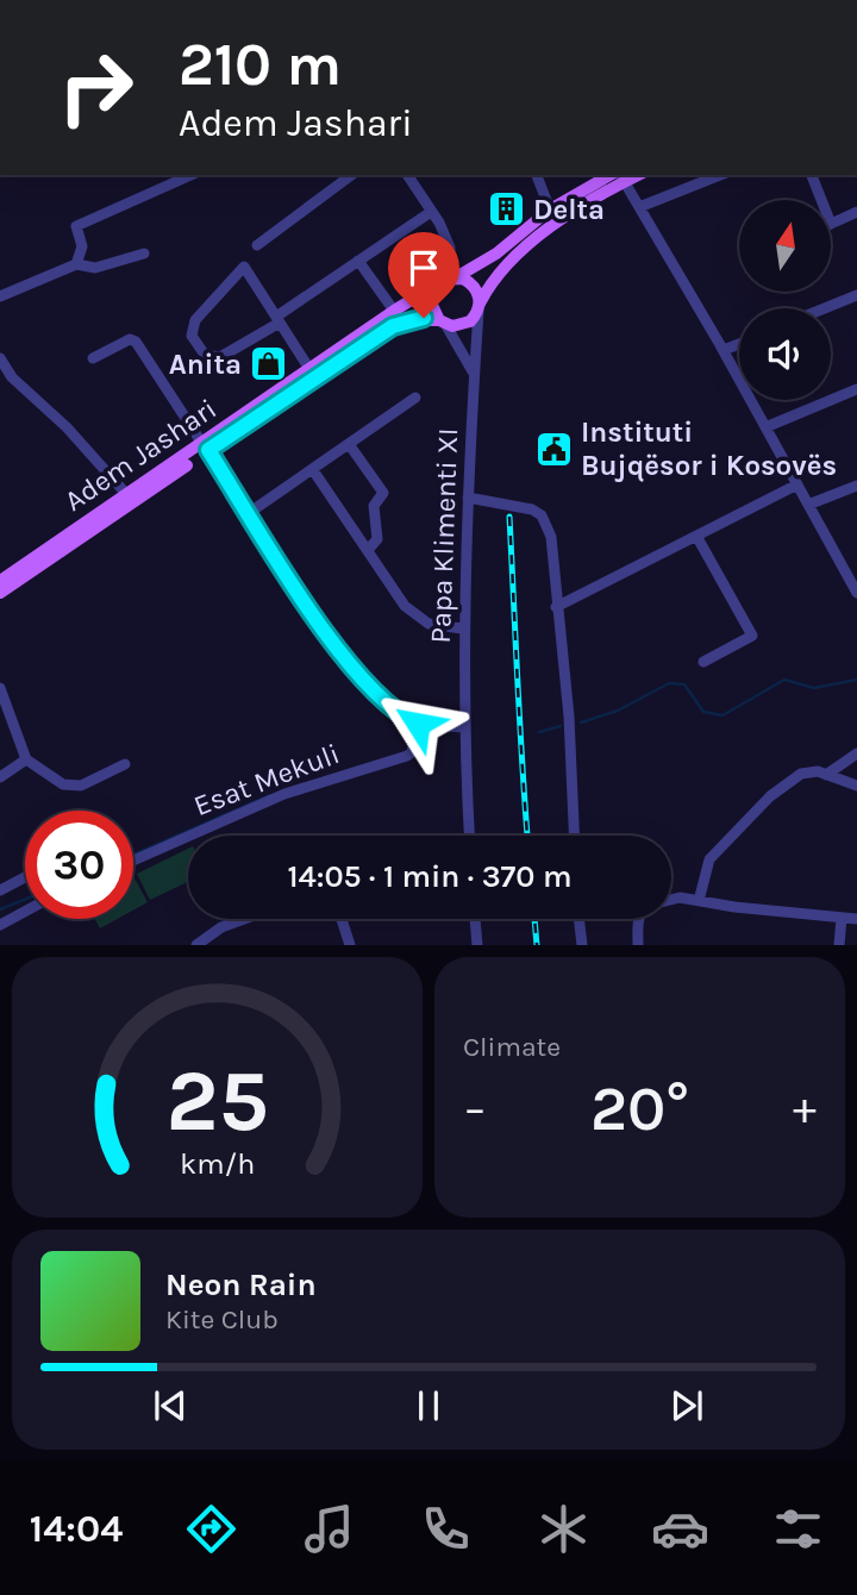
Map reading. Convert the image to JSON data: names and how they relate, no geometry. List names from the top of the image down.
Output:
{
  "streets": {
    "main road": ["Adem Jashari"],
    "street": ["Papa Klimenti XI", "Esat Mekuli"]
  },
  "crossings": [
    ["Adem Jashari", "Papa Klimenti XI"]
  ],
  "places": {
    "building": ["Delta"],
    "shop": ["Anita"],
    "public building": ["Instituti Bujqësor i Kosovës"]
  },
  "north": "top",
  "page": {
    "turn": ["210 m", "Adem Jashari"],
    "limit": "30",
    "trip": "14:05 · 1 min · 370 m",
    "tile": "Climate",
    "heat": ["−", "20°", "+"],
    "song": ["Neon Rain", "Kite Club"],
    "tabs": "14:04",
    "gauge": ["25", "km/h"]
  }
}
